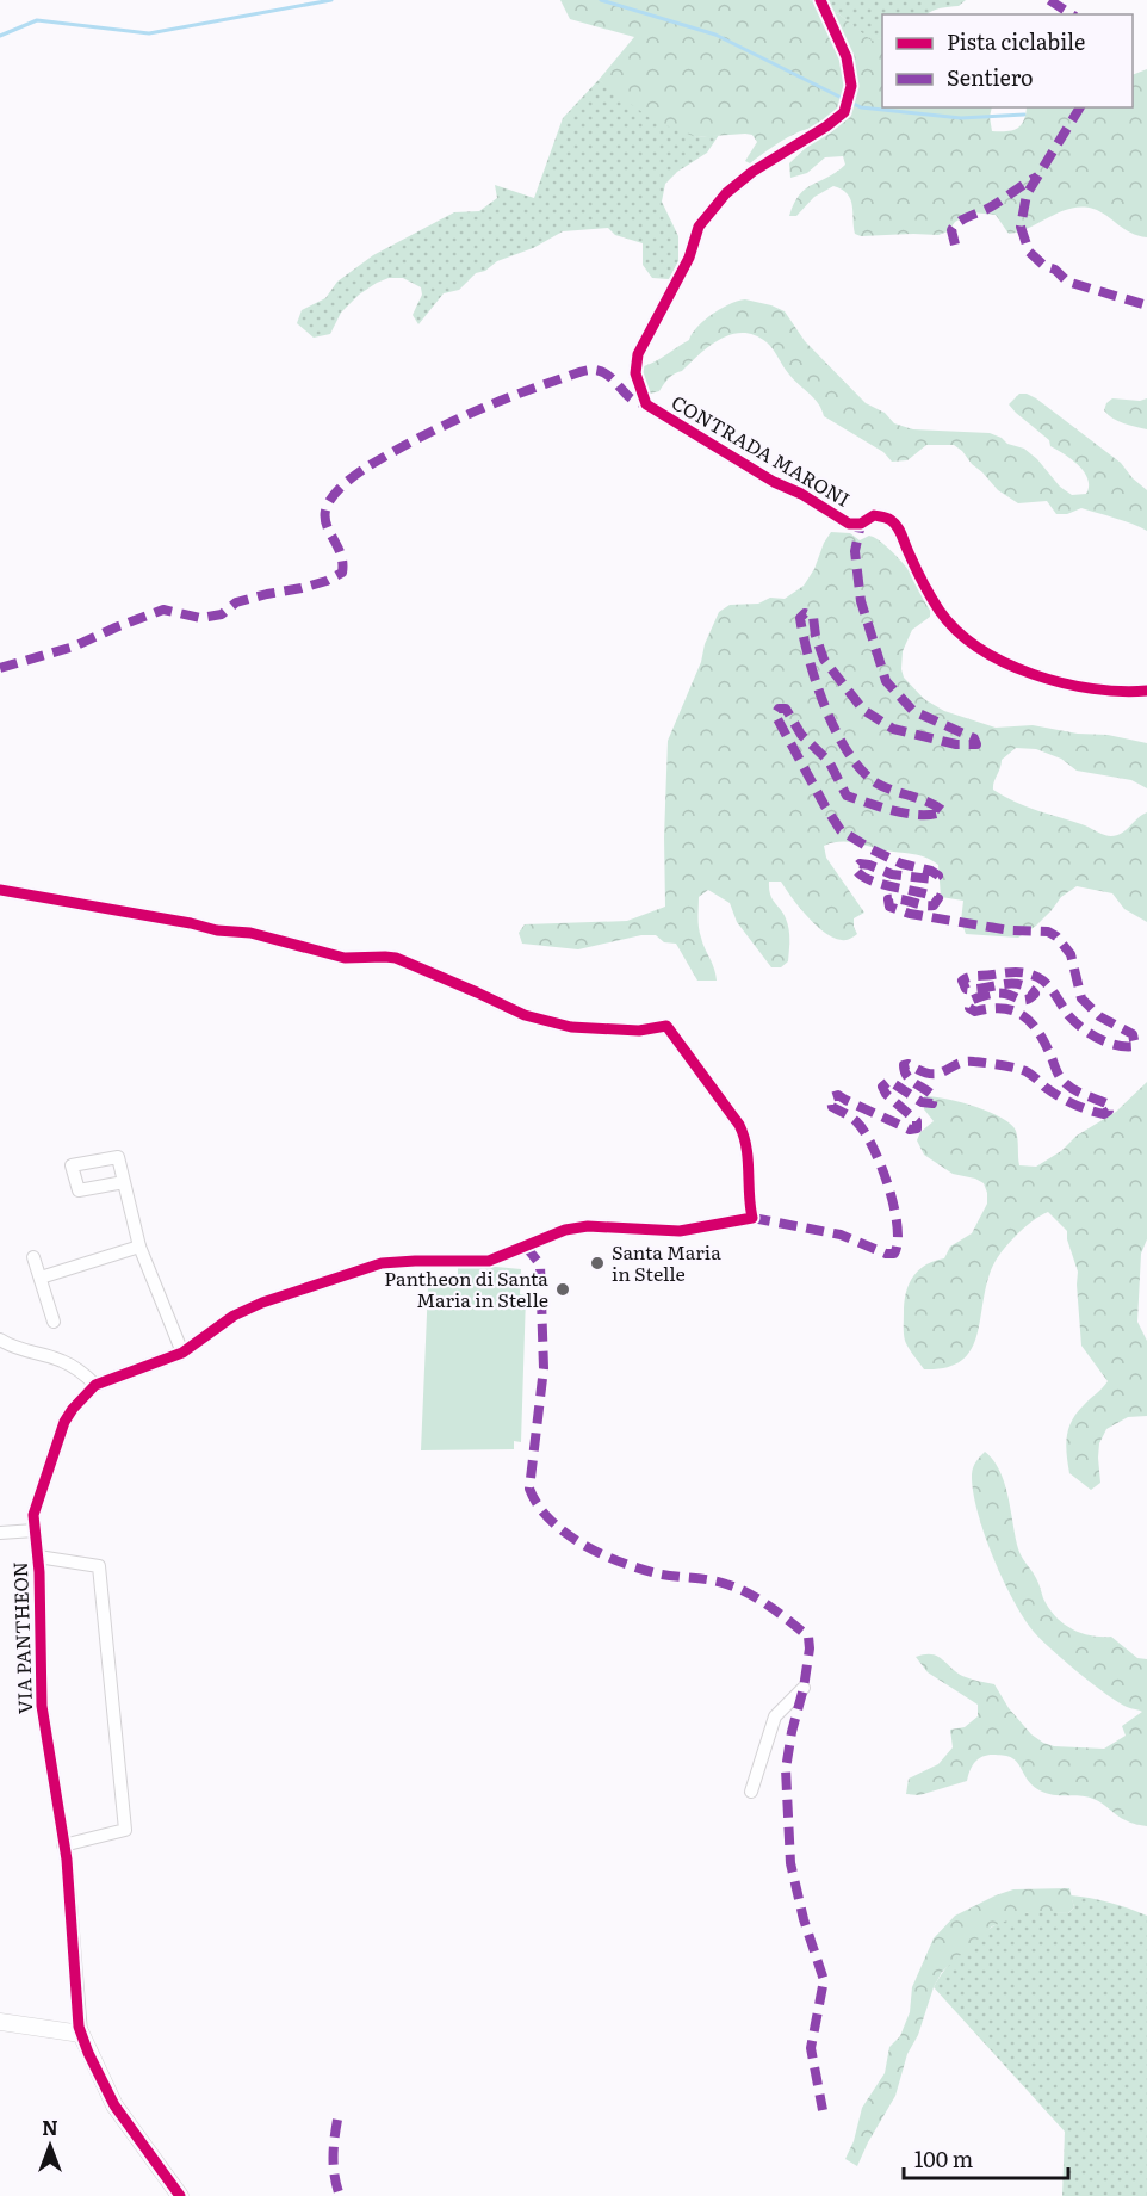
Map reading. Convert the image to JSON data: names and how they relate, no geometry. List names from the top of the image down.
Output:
{
  "streets": {
    "street": ["CONTRADA MARONI", "VIA PANTHEON"]
  },
  "places": ["Santa Maria in Stelle", "Pantheon di Santa Maria in Stelle"],
  "legend": ["Pista ciclabile", "Sentiero"],
  "scale_bar": "100 m",
  "north": "top"
}
